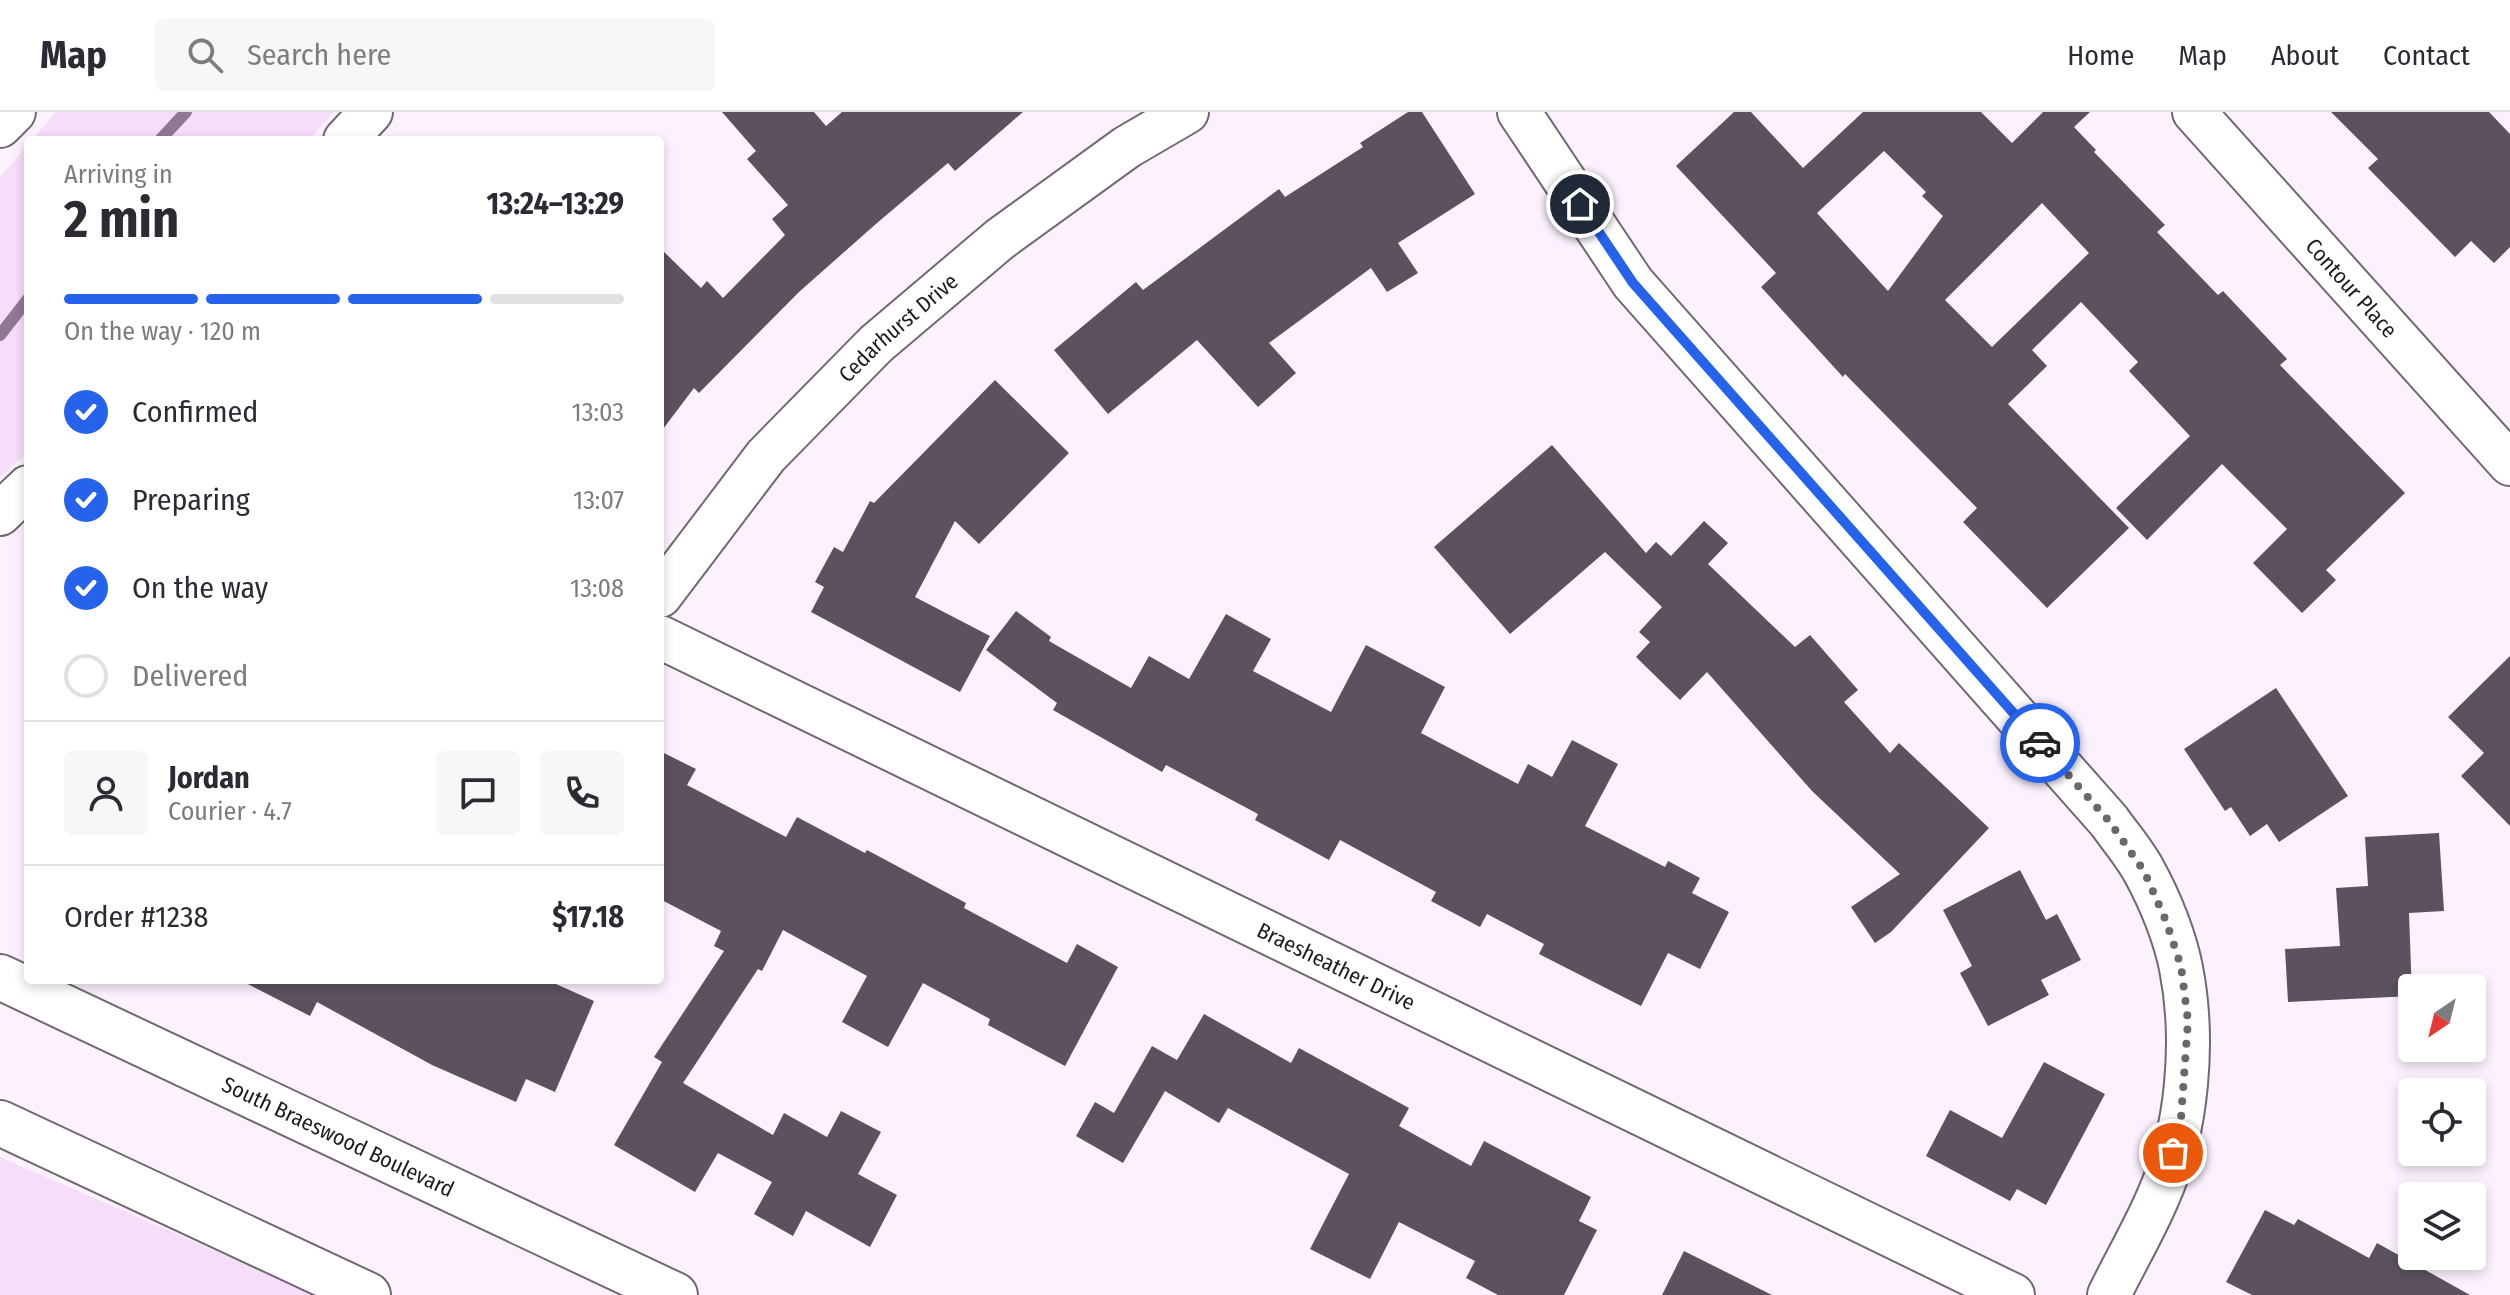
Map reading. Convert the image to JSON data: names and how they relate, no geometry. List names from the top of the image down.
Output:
{
  "streets": {
    "main road": ["South Braeswood Boulevard"],
    "street": ["Contour Place", "Cedarhurst Drive", "Braesheather Drive"]
  },
  "north": "bottom left",
  "page": {
    "header": "Map",
    "search": "Search here",
    "nav": [
      "Home",
      "Map",
      "About",
      "Contact"
    ],
    "heading": ["2 min", "Arriving in", "13:24–13:29"],
    "panel": [
      "Jordan",
      "Courier · 4.7",
      "Order #1238",
      "$17.18"
    ],
    "bar": "On the way · 120 m",
    "list": [
      ["Confirmed", "13:03"],
      ["Preparing", "13:07"],
      ["On the way", "13:08"],
      "Delivered"
    ]
  }
}
